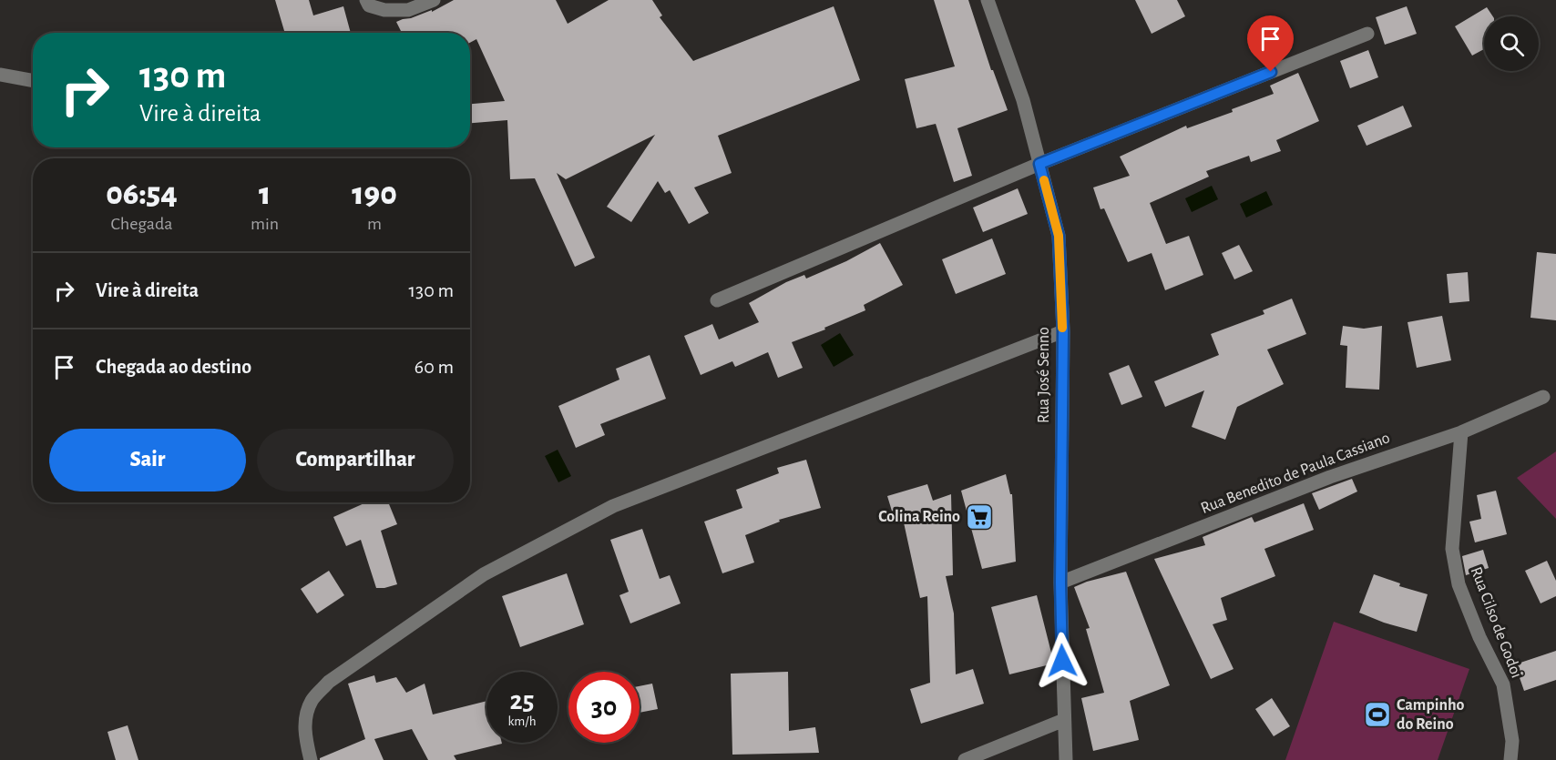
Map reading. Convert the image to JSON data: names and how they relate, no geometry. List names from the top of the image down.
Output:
{
  "streets": {
    "street": ["Rua José Senno", "Rua Benedito de Paula Cassiano", "Rua Cilso de Godoi"]
  },
  "crossings": [
    ["Rua José Senno", "Rua Benedito de Paula Cassiano"],
    ["Rua Benedito de Paula Cassiano", "Rua Cilso de Godoi"]
  ],
  "places": {
    "supermarket": ["Colina Reino"],
    "sports": ["Campinho do Reino"]
  },
  "page": {
    "turn": ["130 m", "Vire à direita"],
    "eta": [
      "06:54",
      "Chegada",
      "1",
      "min",
      "190",
      "m"
    ],
    "list": [
      {
        "name": "Vire à direita",
        "value": "130 m"
      },
      {
        "name": "Chegada ao destino",
        "value": "60 m"
      }
    ],
    "buttons": ["Sair", "Compartilhar"],
    "speed": "25 km/h",
    "limit": "30"
  }
}
